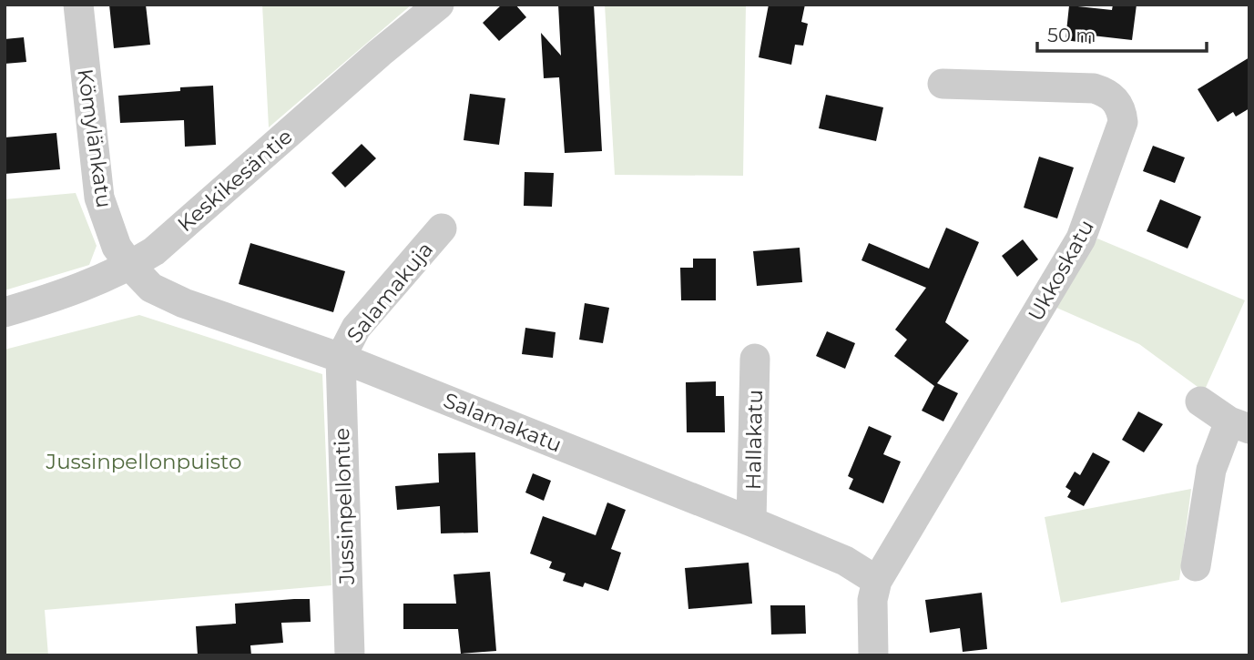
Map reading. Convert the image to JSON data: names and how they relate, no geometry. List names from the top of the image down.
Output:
{
  "streets": {
    "street": [
      "Kömylänkatu",
      "Keskikesäntie",
      "Ukkoskatu",
      "Salamakuja",
      "Salamakatu",
      "Hallakatu",
      "Jussinpellontie"
    ]
  },
  "crossings": [
    ["Kömylänkatu", "Keskikesäntie"],
    ["Kömylänkatu", "Salamakatu"],
    ["Keskikesäntie", "Salamakatu"],
    ["Ukkoskatu", "Salamakatu"],
    ["Salamakuja", "Salamakatu"],
    ["Salamakuja", "Jussinpellontie"],
    ["Salamakatu", "Hallakatu"],
    ["Salamakatu", "Jussinpellontie"]
  ],
  "parks": ["Jussinpellonpuisto"],
  "scale_bar": "50 m"
}
